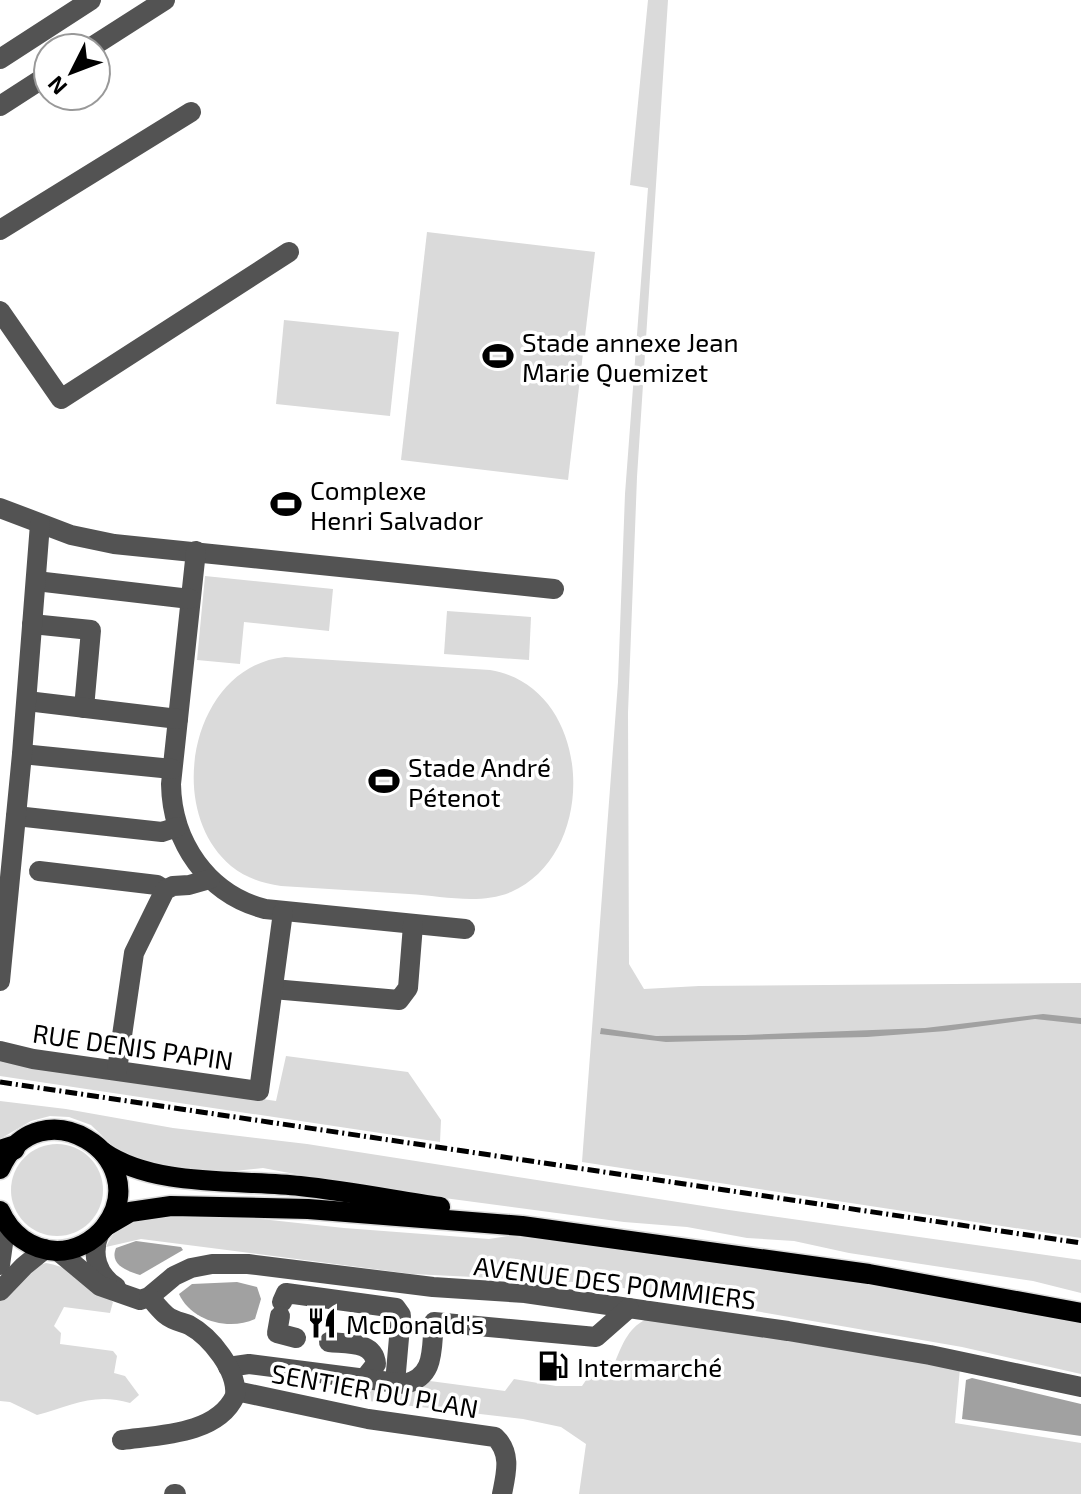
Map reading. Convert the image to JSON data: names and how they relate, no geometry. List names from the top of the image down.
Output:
{
  "streets": {
    "street": ["RUE DENIS PAPIN", "AVENUE DES POMMIERS", "SENTIER DU PLAN"]
  },
  "places": {
    "sports": ["Stade annexe Jean Marie Quemizet", "Complexe Henri Salvador", "Stade André Pétenot"],
    "restaurant": ["McDonald's"],
    "fuel station": ["Intermarché"]
  },
  "north": "bottom left"
}
